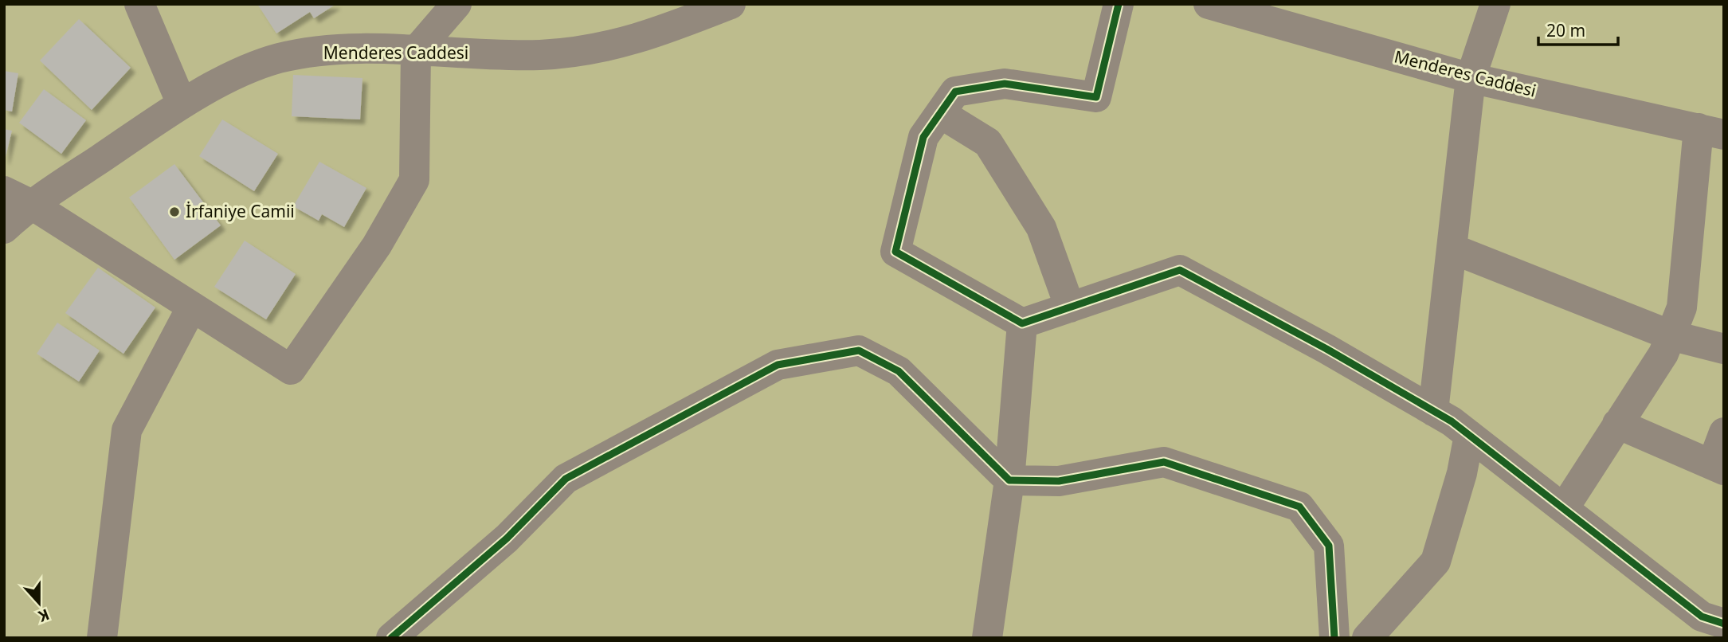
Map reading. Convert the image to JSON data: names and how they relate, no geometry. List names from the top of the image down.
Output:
{
  "streets": {
    "street": ["Menderes Caddesi"]
  },
  "places": ["İrfaniye Camii"],
  "scale_bar": "20 m",
  "north": "bottom"
}
